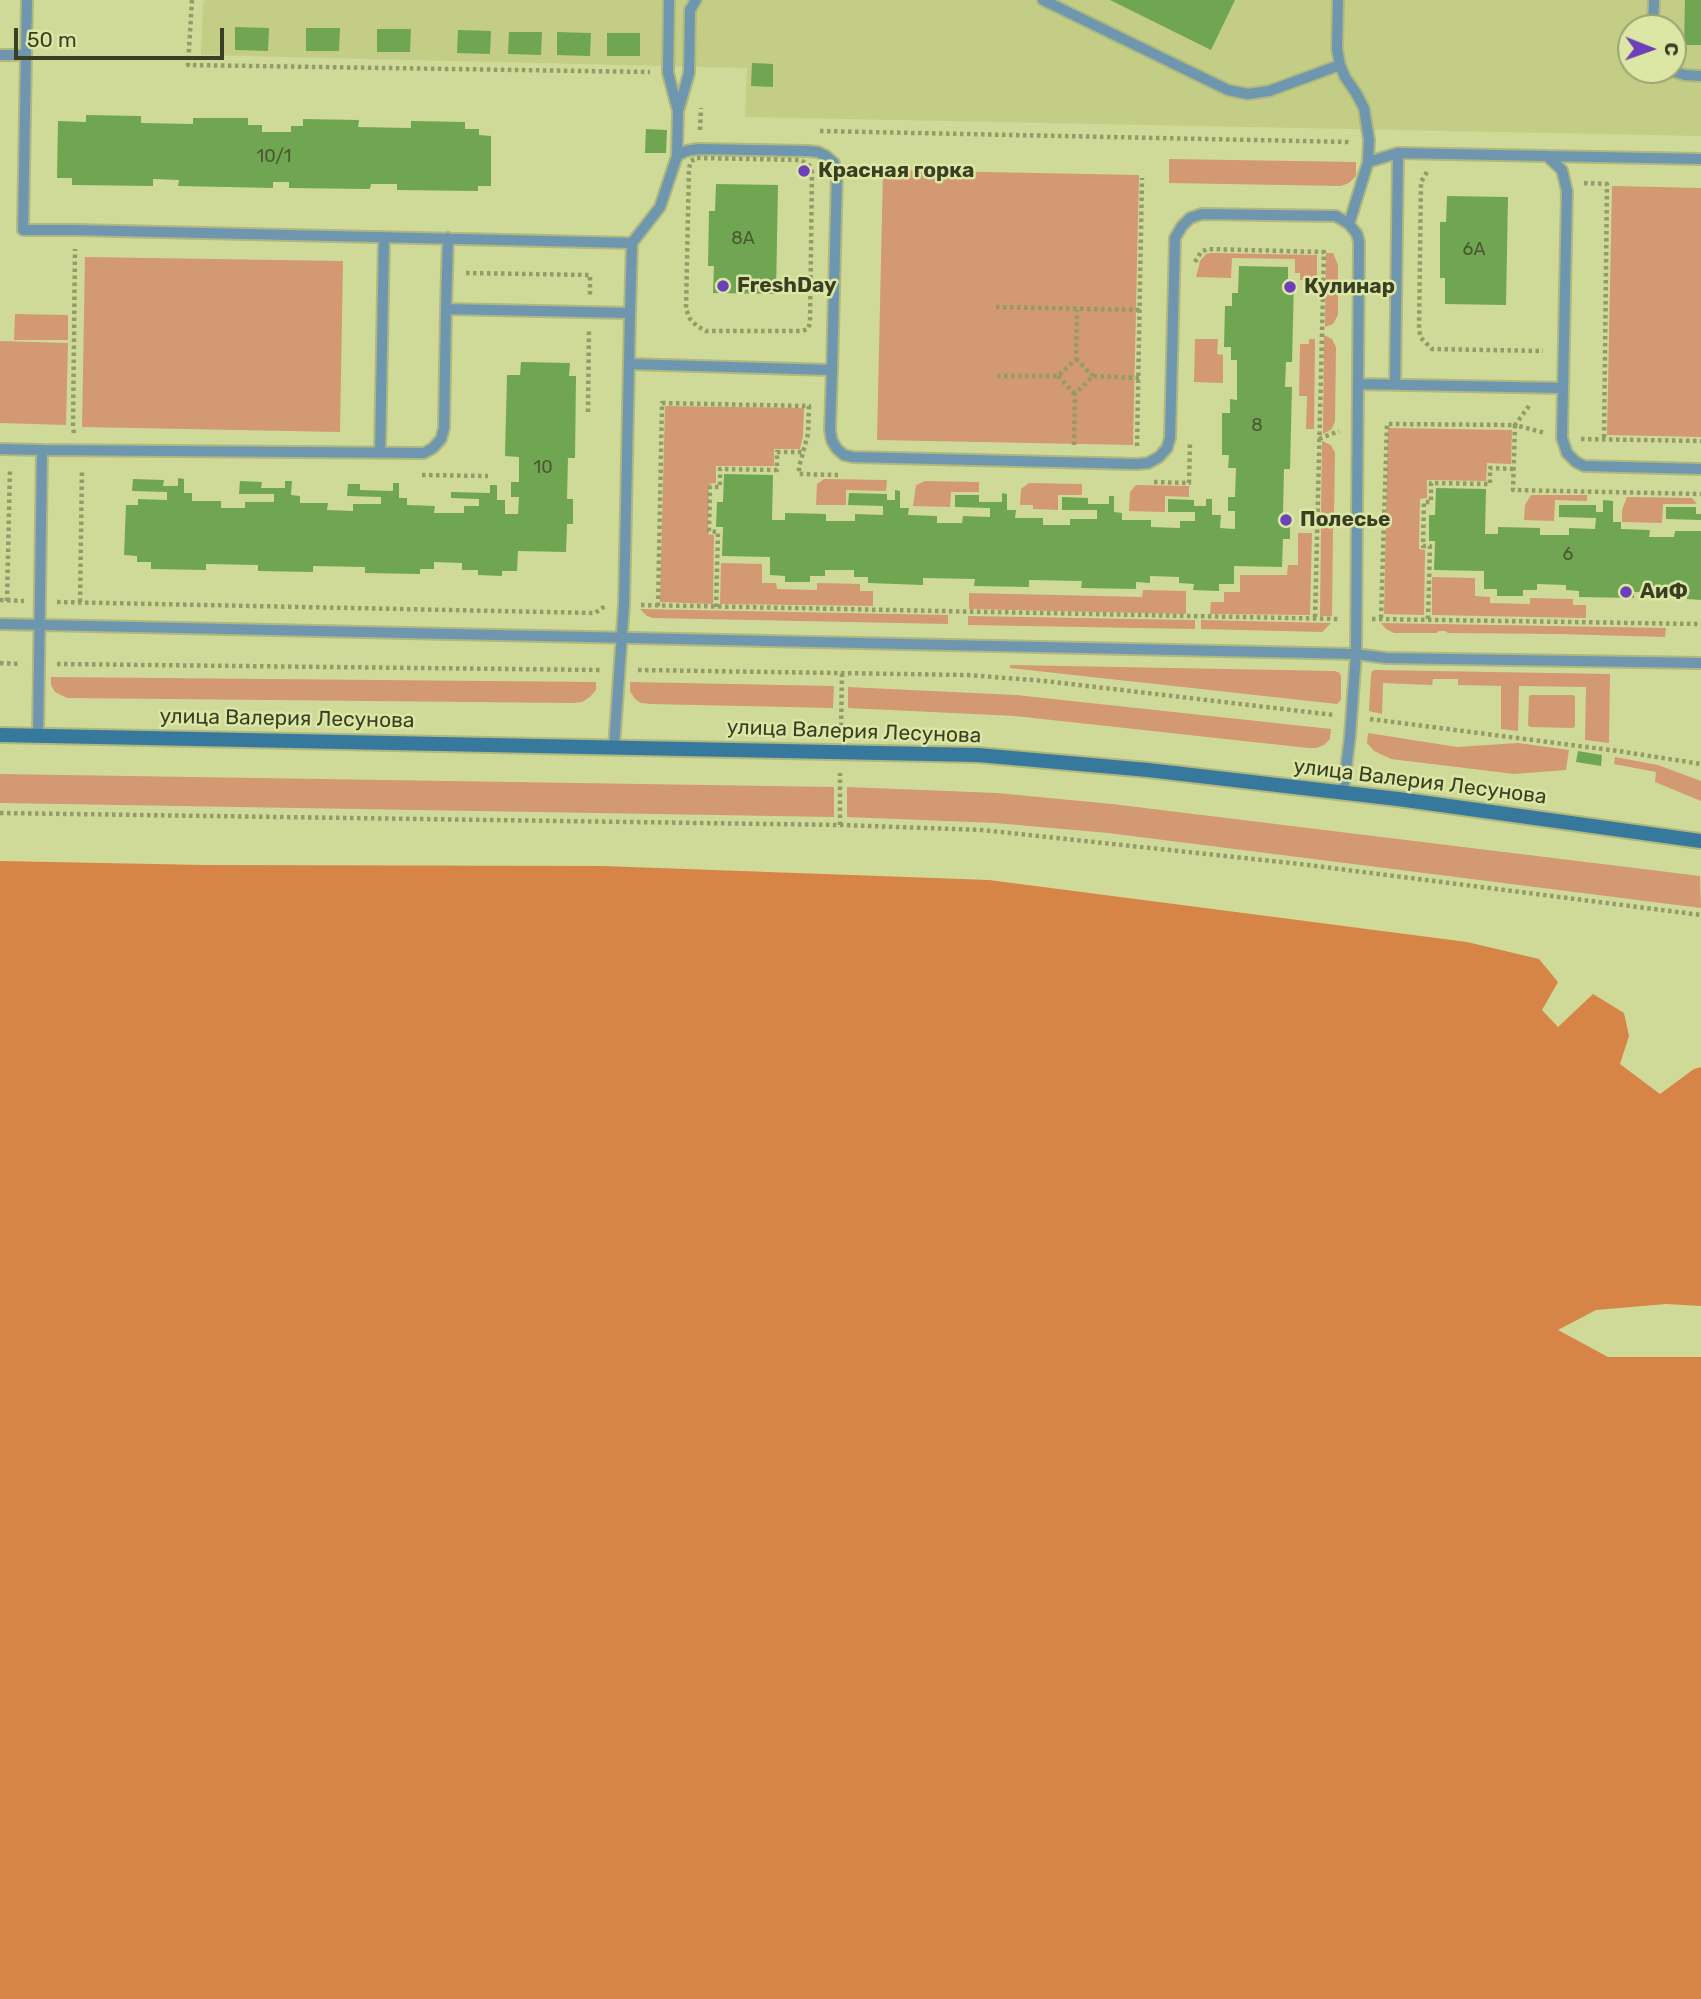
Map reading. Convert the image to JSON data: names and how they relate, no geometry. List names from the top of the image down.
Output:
{
  "streets": {
    "main road": ["улица Валерия Лесунова"]
  },
  "places": [
    "Красная горка",
    "FreshDay",
    "Кулинар",
    "Полесье",
    "АиФ"
  ],
  "house_numbers": [
    "10/1",
    "8А",
    "6А",
    "8",
    "10",
    "6"
  ],
  "scale_bar": "50 m",
  "north": "right"
}
